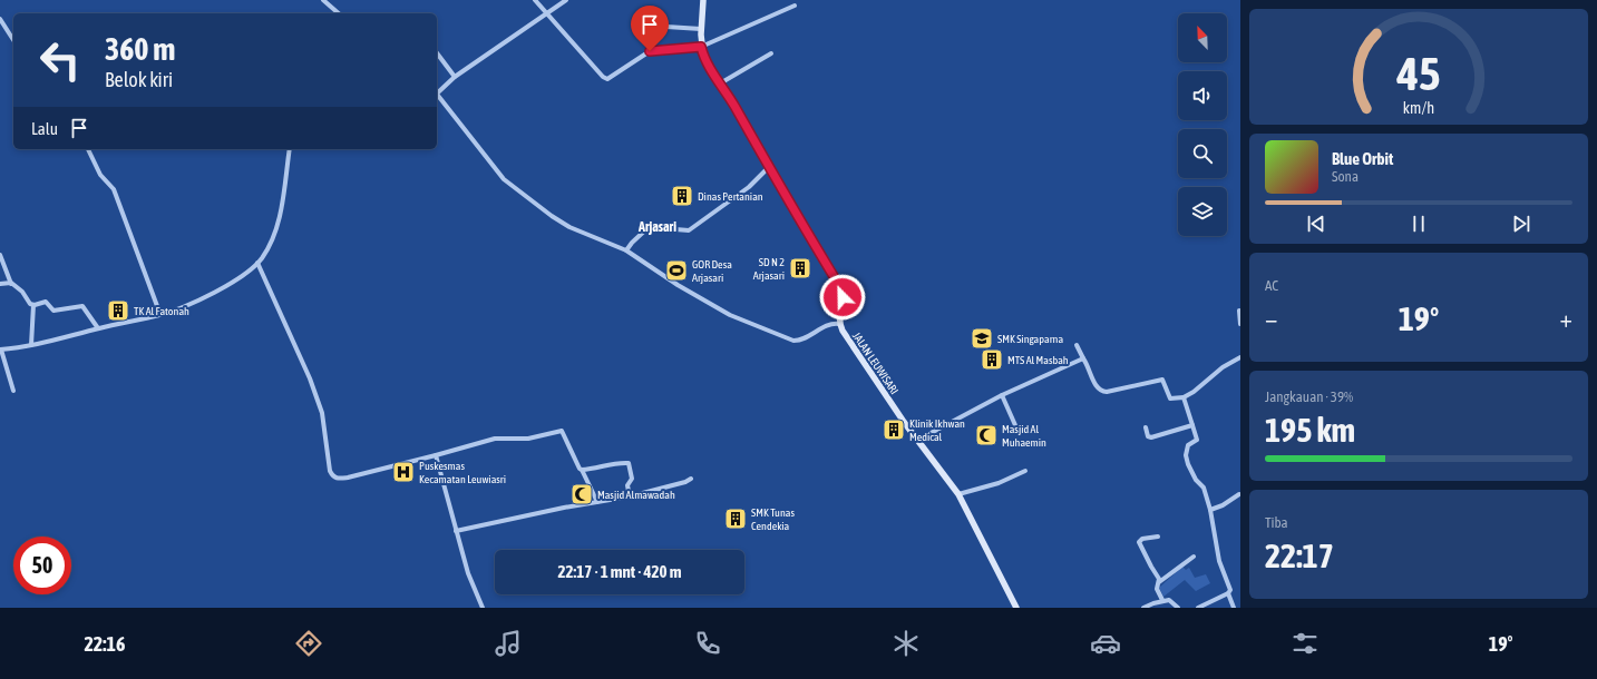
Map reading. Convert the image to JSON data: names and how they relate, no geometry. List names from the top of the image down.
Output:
{
  "streets": {
    "main road": ["JALAN LEUWISARI"]
  },
  "districts": ["Arjasari"],
  "places": {
    "building": [
      "Dinas Pertanian",
      "SD N 2 Arjasari",
      "TK Al Fatonah",
      "MTS Al Masbah",
      "Klinik Ikhwan Medical",
      "SMK Tunas Cendekia"
    ],
    "sports": ["GOR Desa Arjasari"],
    "school or university": ["SMK Singaparna"],
    "mosque": ["Masjid Al Muhaemin", "Masjid Almawadah"],
    "hospital": ["Puskesmas Kecamatan Leuwiasri"]
  },
  "north": "top left",
  "page": {
    "turn": ["360 m", "Belok kiri"],
    "then": "Lalu",
    "song": ["Blue Orbit", "Sona"],
    "tile": [
      "AC",
      ["Jangkauan · 39%", "195 km"],
      ["Tiba", "22:17"]
    ],
    "heat": ["−", "19°", "+"],
    "limit": "50",
    "trip": "22:17 · 1 mnt · 420 m",
    "tabs": ["22:16", "19°"],
    "gauge": ["45", "km/h"]
  }
}
